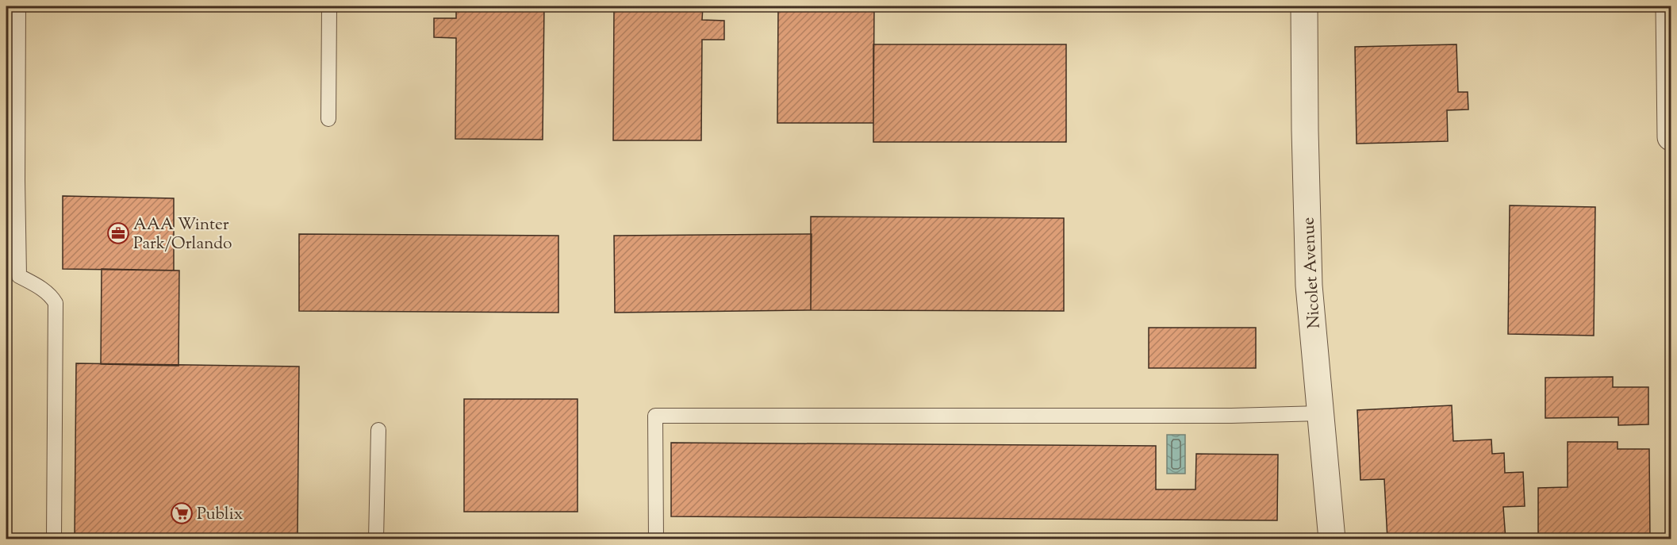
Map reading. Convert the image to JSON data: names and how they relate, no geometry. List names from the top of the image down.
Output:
{
  "streets": {
    "street": ["Nicolet Avenue"]
  },
  "places": {
    "office": ["AAA Winter Park/Orlando"],
    "supermarket": ["Publix"]
  }
}
